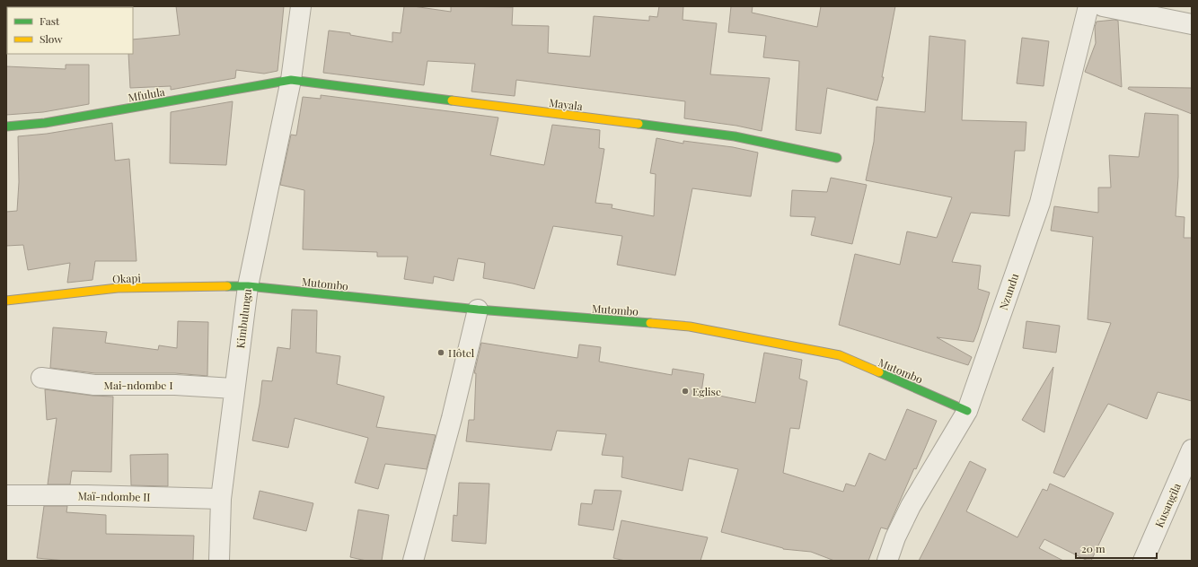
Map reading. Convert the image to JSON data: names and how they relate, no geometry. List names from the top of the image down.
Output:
{
  "streets": {
    "street": [
      "Mfulula",
      "Mayala",
      "Okapi",
      "Mutombo",
      "Nzundu",
      "Kimbulungu",
      "Mai-ndombe I",
      "Maï-ndombe II",
      "Kusangila"
    ]
  },
  "crossings": [
    ["Mfulula", "Mayala"],
    ["Mfulula", "Kimbulungu"],
    ["Mayala", "Kimbulungu"],
    ["Okapi", "Mutombo"],
    ["Okapi", "Kimbulungu"],
    ["Mutombo", "Nzundu"],
    ["Mutombo", "Kimbulungu"],
    ["Kimbulungu", "Mai-ndombe I"],
    ["Kimbulungu", "Maï-ndombe II"]
  ],
  "places": ["Hôtel", "Eglise"],
  "legend": ["Fast", "Slow"],
  "scale_bar": "20 m"
}
